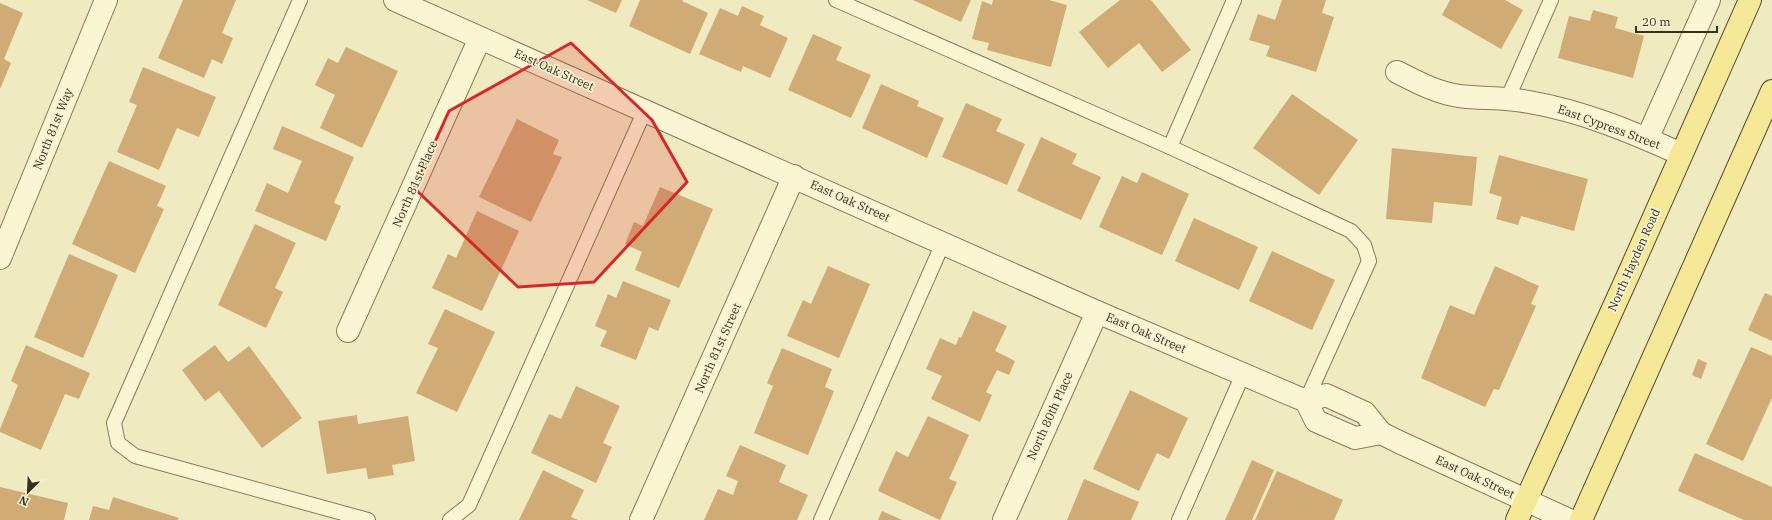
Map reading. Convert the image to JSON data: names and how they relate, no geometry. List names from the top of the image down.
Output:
{
  "streets": {
    "main road": ["North Hayden Road"],
    "street": [
      "East Oak Street",
      "East Cypress Street",
      "North 81st Way",
      "North 81st Place",
      "North 81st Street",
      "North 80th Place"
    ]
  },
  "crossings": [
    ["East Oak Street", "North 81st Place"],
    ["East Oak Street", "North Hayden Road"],
    ["East Oak Street", "North 81st Street"],
    ["East Oak Street", "North 80th Place"],
    ["East Cypress Street", "North Hayden Road"]
  ],
  "scale_bar": "20 m",
  "north": "bottom left"
}
